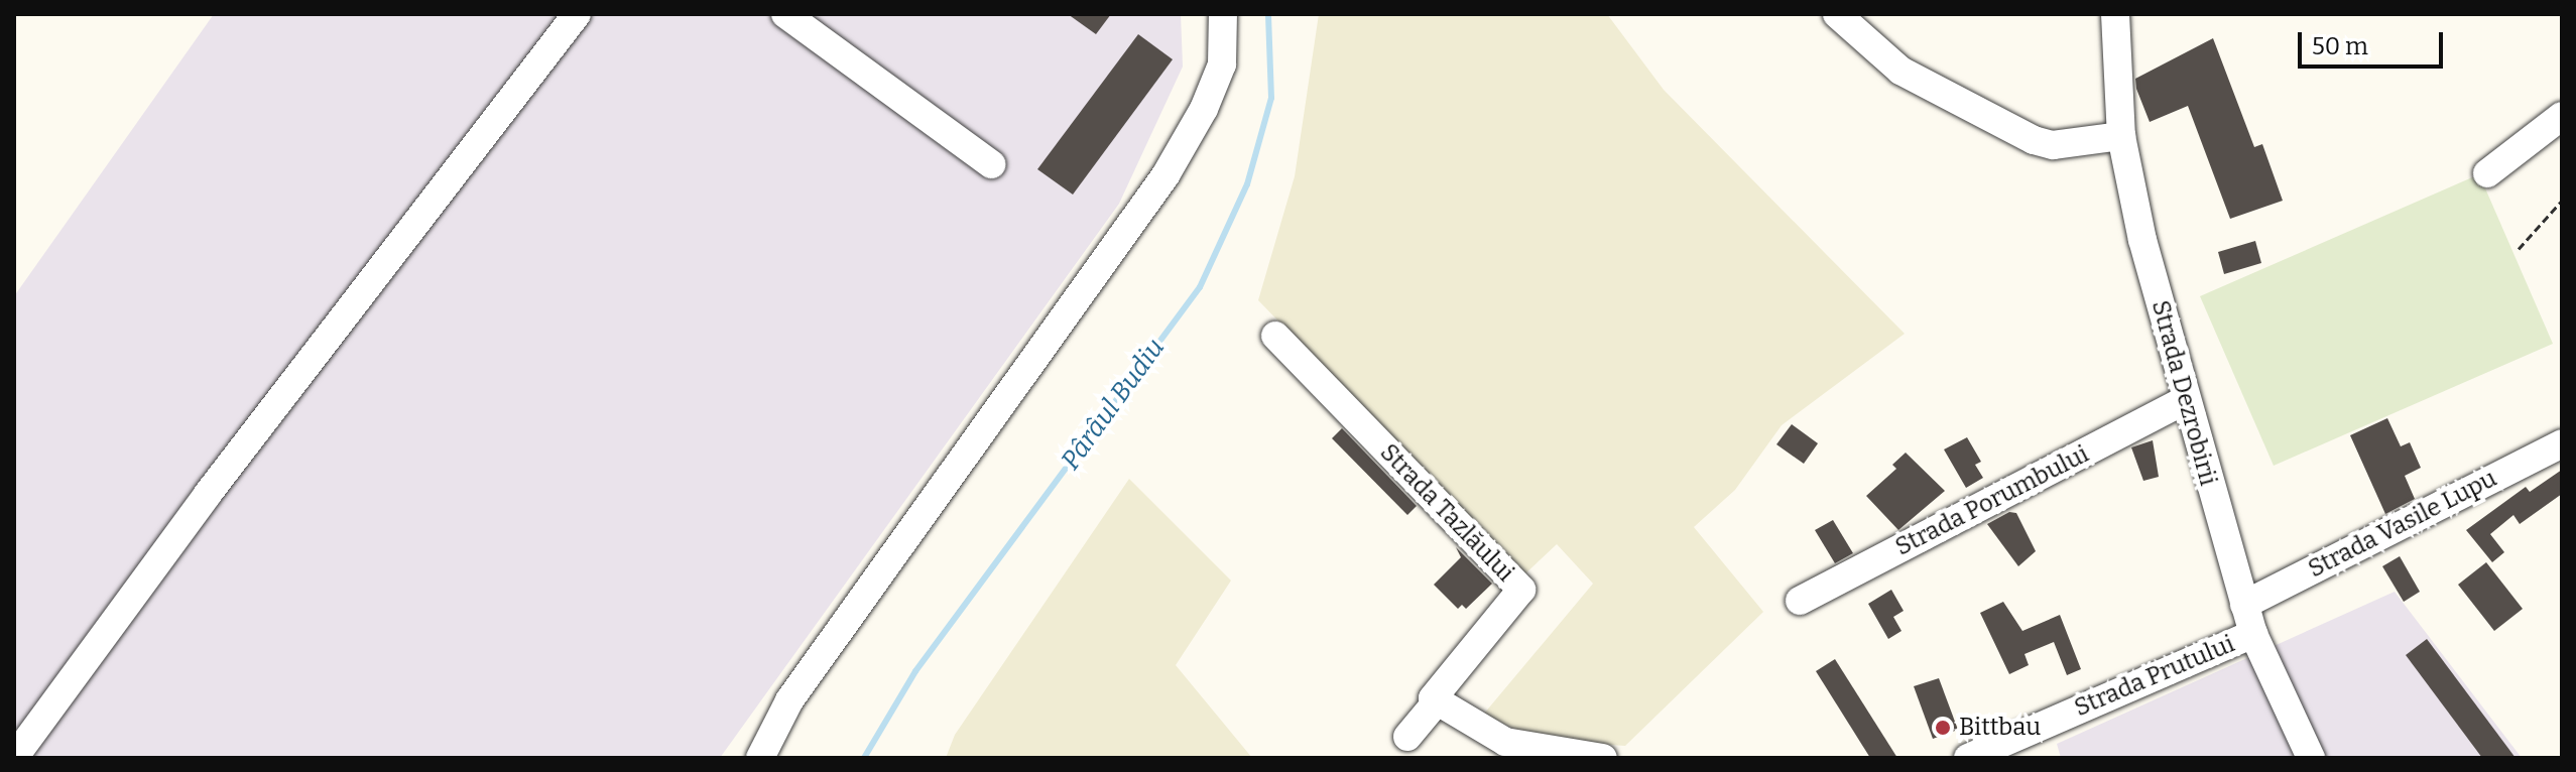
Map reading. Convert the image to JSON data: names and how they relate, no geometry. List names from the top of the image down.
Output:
{
  "streets": {
    "street": [
      "Strada Dezrobirii",
      "Strada Porumbului",
      "Strada Tazlăului",
      "Strada Vasile Lupu",
      "Strada Prutului"
    ]
  },
  "crossings": [
    ["Strada Dezrobirii", "Strada Porumbului"],
    ["Strada Dezrobirii", "Strada Vasile Lupu"],
    ["Strada Dezrobirii", "Strada Prutului"]
  ],
  "water": ["Pârâul Budiu"],
  "places": ["Bittbau"],
  "scale_bar": "50 m"
}
